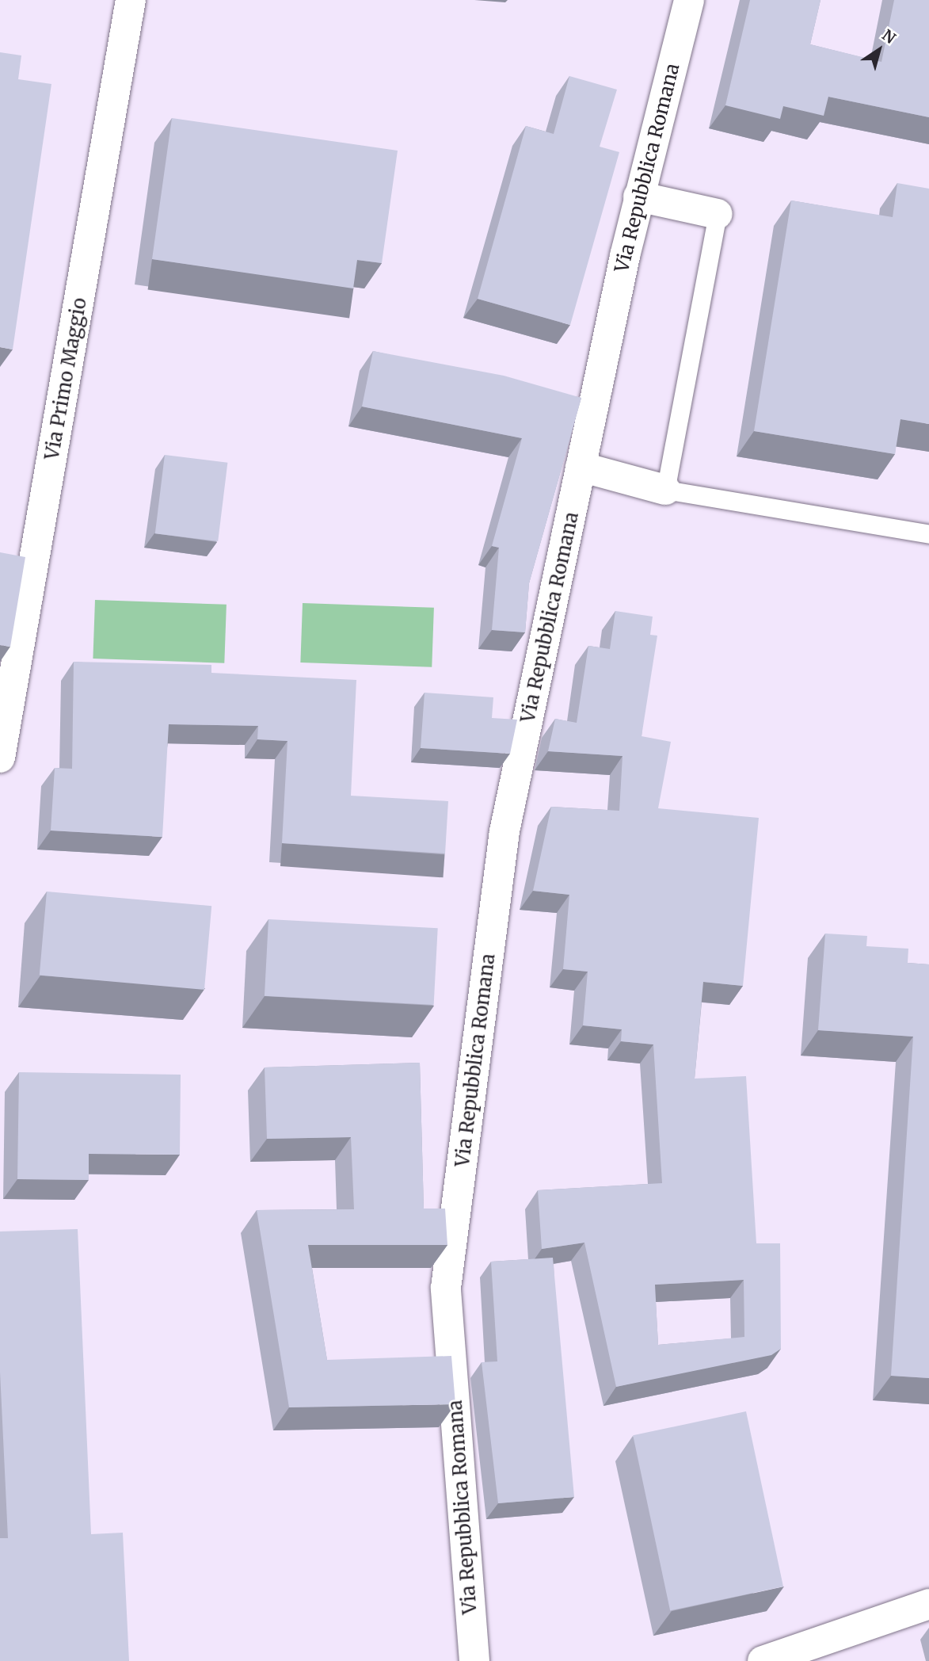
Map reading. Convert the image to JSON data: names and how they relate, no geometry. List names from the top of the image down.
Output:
{
  "streets": {
    "street": ["Via Repubblica Romana", "Via Primo Maggio"]
  },
  "north": "top right"
}
